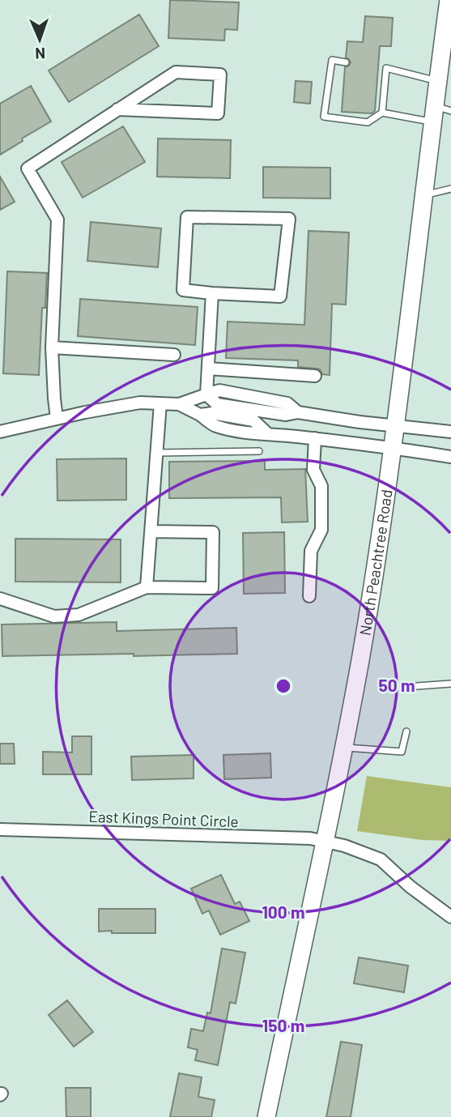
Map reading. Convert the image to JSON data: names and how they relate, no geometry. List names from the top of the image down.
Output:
{
  "streets": {
    "street": ["North Peachtree Road", "East Kings Point Circle"]
  },
  "crossings": [
    ["North Peachtree Road", "East Kings Point Circle"]
  ],
  "north": "bottom",
  "rings": ["50 m", "100 m", "150 m"]
}
